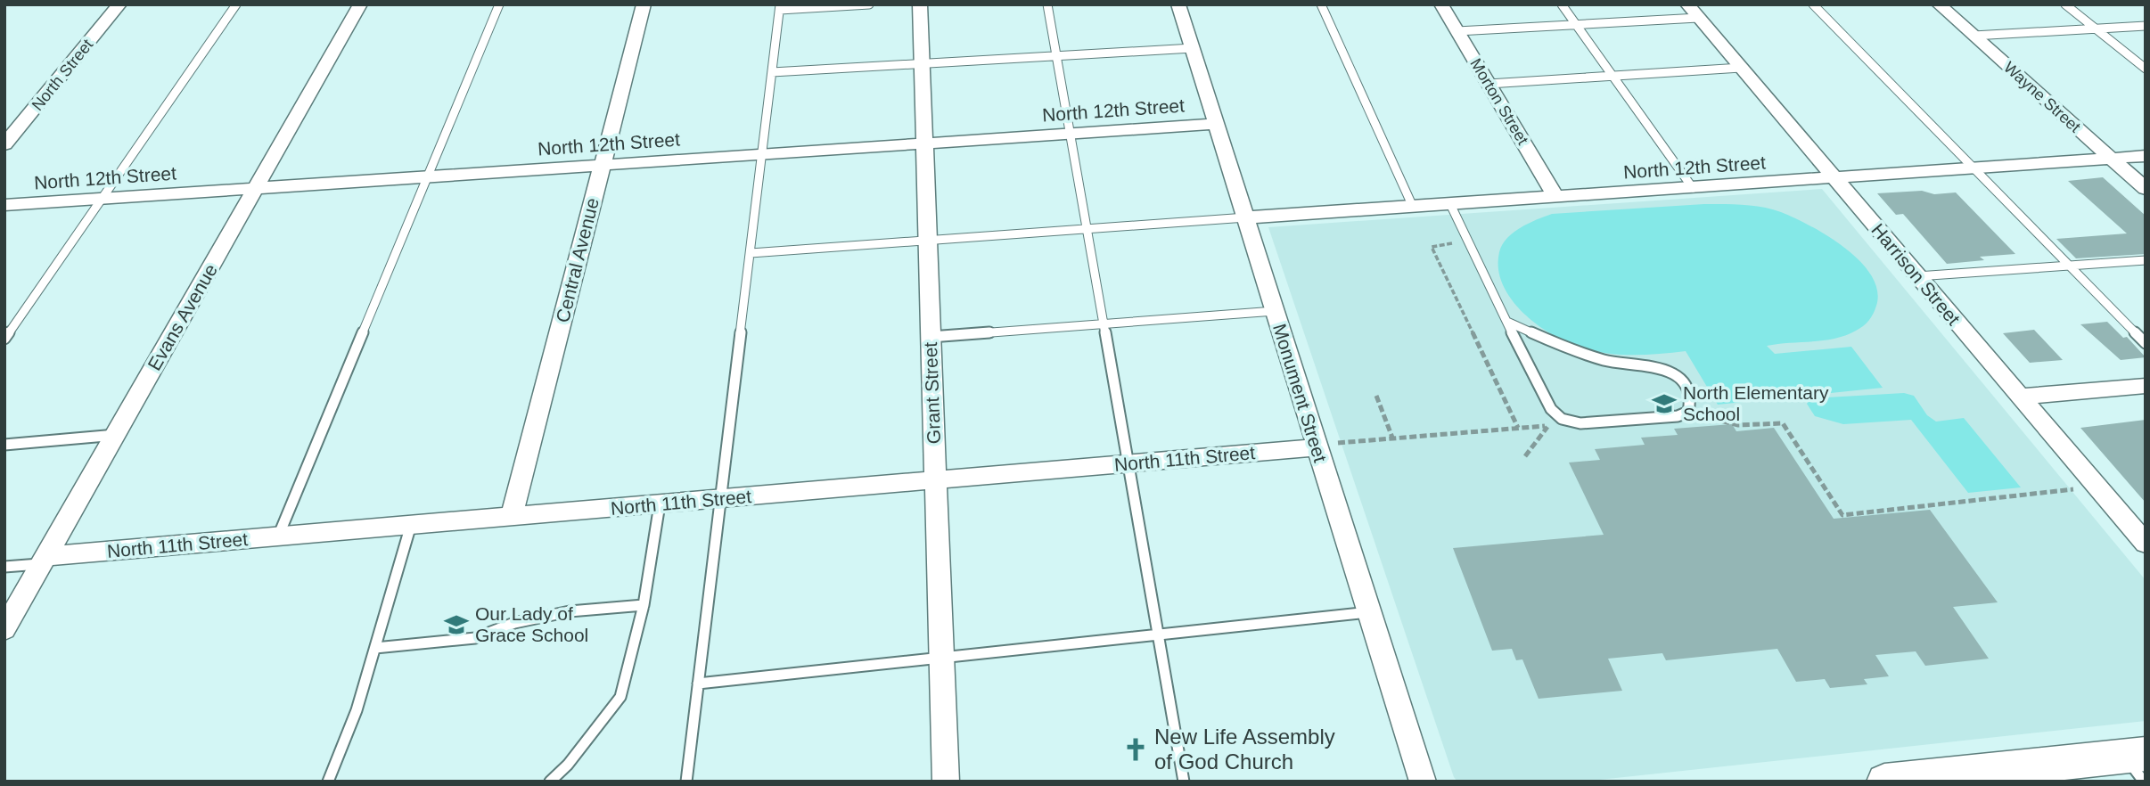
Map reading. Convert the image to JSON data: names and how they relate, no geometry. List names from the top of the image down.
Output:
{
  "streets": {
    "street": [
      "North Street",
      "Wayne Street",
      "Morton Street",
      "North 12th Street",
      "Central Avenue",
      "Harrison Street",
      "Evans Avenue",
      "Grant Street",
      "Monument Street",
      "North 11th Street"
    ]
  },
  "crossings": [
    ["Wayne Street", "North 12th Street"],
    ["Morton Street", "North 12th Street"],
    ["North 12th Street", "Central Avenue"],
    ["North 12th Street", "Harrison Street"],
    ["North 12th Street", "Evans Avenue"],
    ["North 12th Street", "Grant Street"],
    ["North 12th Street", "Monument Street"],
    ["Central Avenue", "North 11th Street"],
    ["Evans Avenue", "North 11th Street"],
    ["Grant Street", "North 11th Street"],
    ["Monument Street", "North 11th Street"]
  ],
  "places": {
    "school or university": ["North Elementary School", "Our Lady of Grace School"],
    "church": ["New Life Assembly of God Church"]
  }
}
